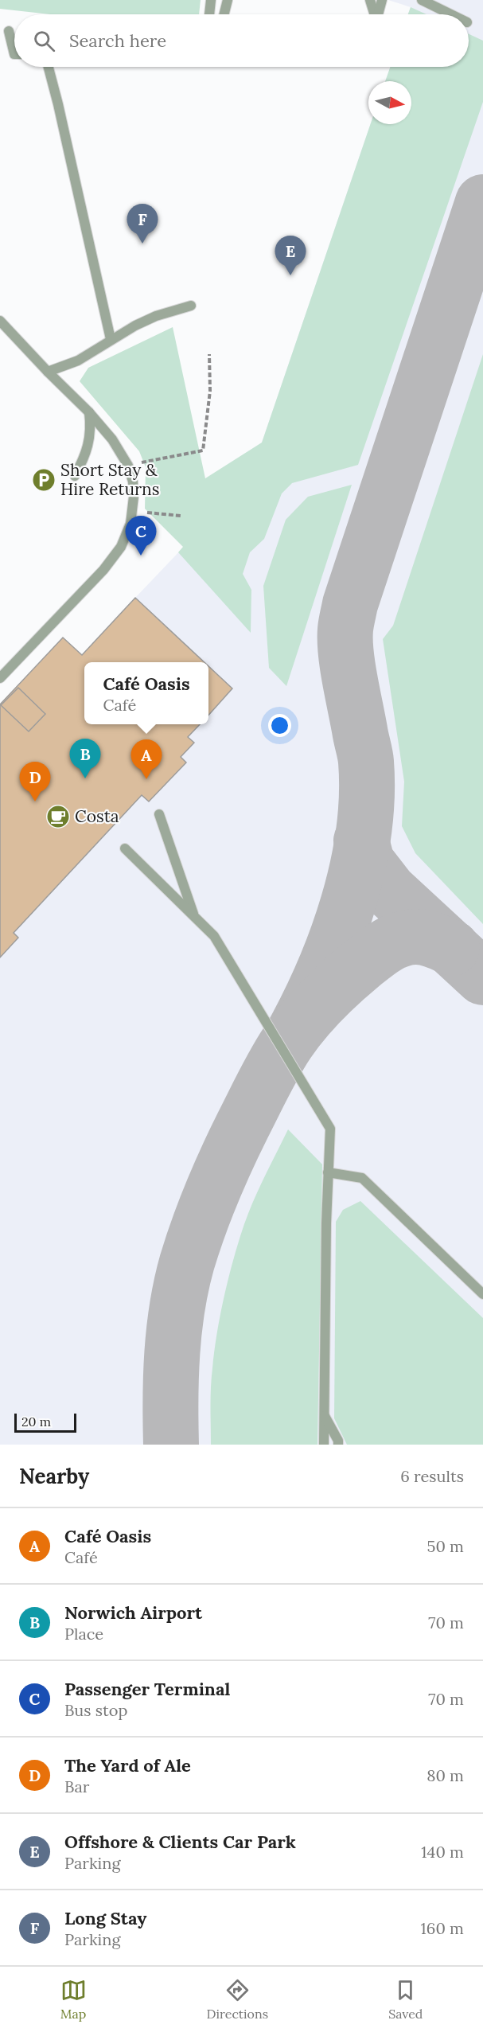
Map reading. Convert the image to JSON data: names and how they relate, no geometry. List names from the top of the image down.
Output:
{
  "places": {
    "parking": ["Short Stay & Hire Returns"],
    "cafe": ["Costa"]
  },
  "scale_bar": "20 m",
  "north": "right",
  "page": {
    "search": "Search here",
    "pins": [
      "F",
      "E",
      "C",
      "B",
      "A",
      "D"
    ],
    "popup": ["Café Oasis", "Café"],
    "scale": "20 m",
    "heading": ["Nearby", "6 results"],
    "list": [
      {
        "mark": "A",
        "name": "Café Oasis",
        "note": "Café",
        "value": "50 m"
      },
      {
        "mark": "B",
        "name": "Norwich Airport",
        "note": "Place",
        "value": "70 m"
      },
      {
        "mark": "C",
        "name": "Passenger Terminal",
        "note": "Bus stop",
        "value": "70 m"
      },
      {
        "mark": "D",
        "name": "The Yard of Ale",
        "note": "Bar",
        "value": "80 m"
      },
      {
        "mark": "E",
        "name": "Offshore & Clients Car Park",
        "note": "Parking",
        "value": "140 m"
      },
      {
        "mark": "F",
        "name": "Long Stay",
        "note": "Parking",
        "value": "160 m"
      }
    ],
    "nav": ["Map", "Directions", "Saved"]
  }
}
